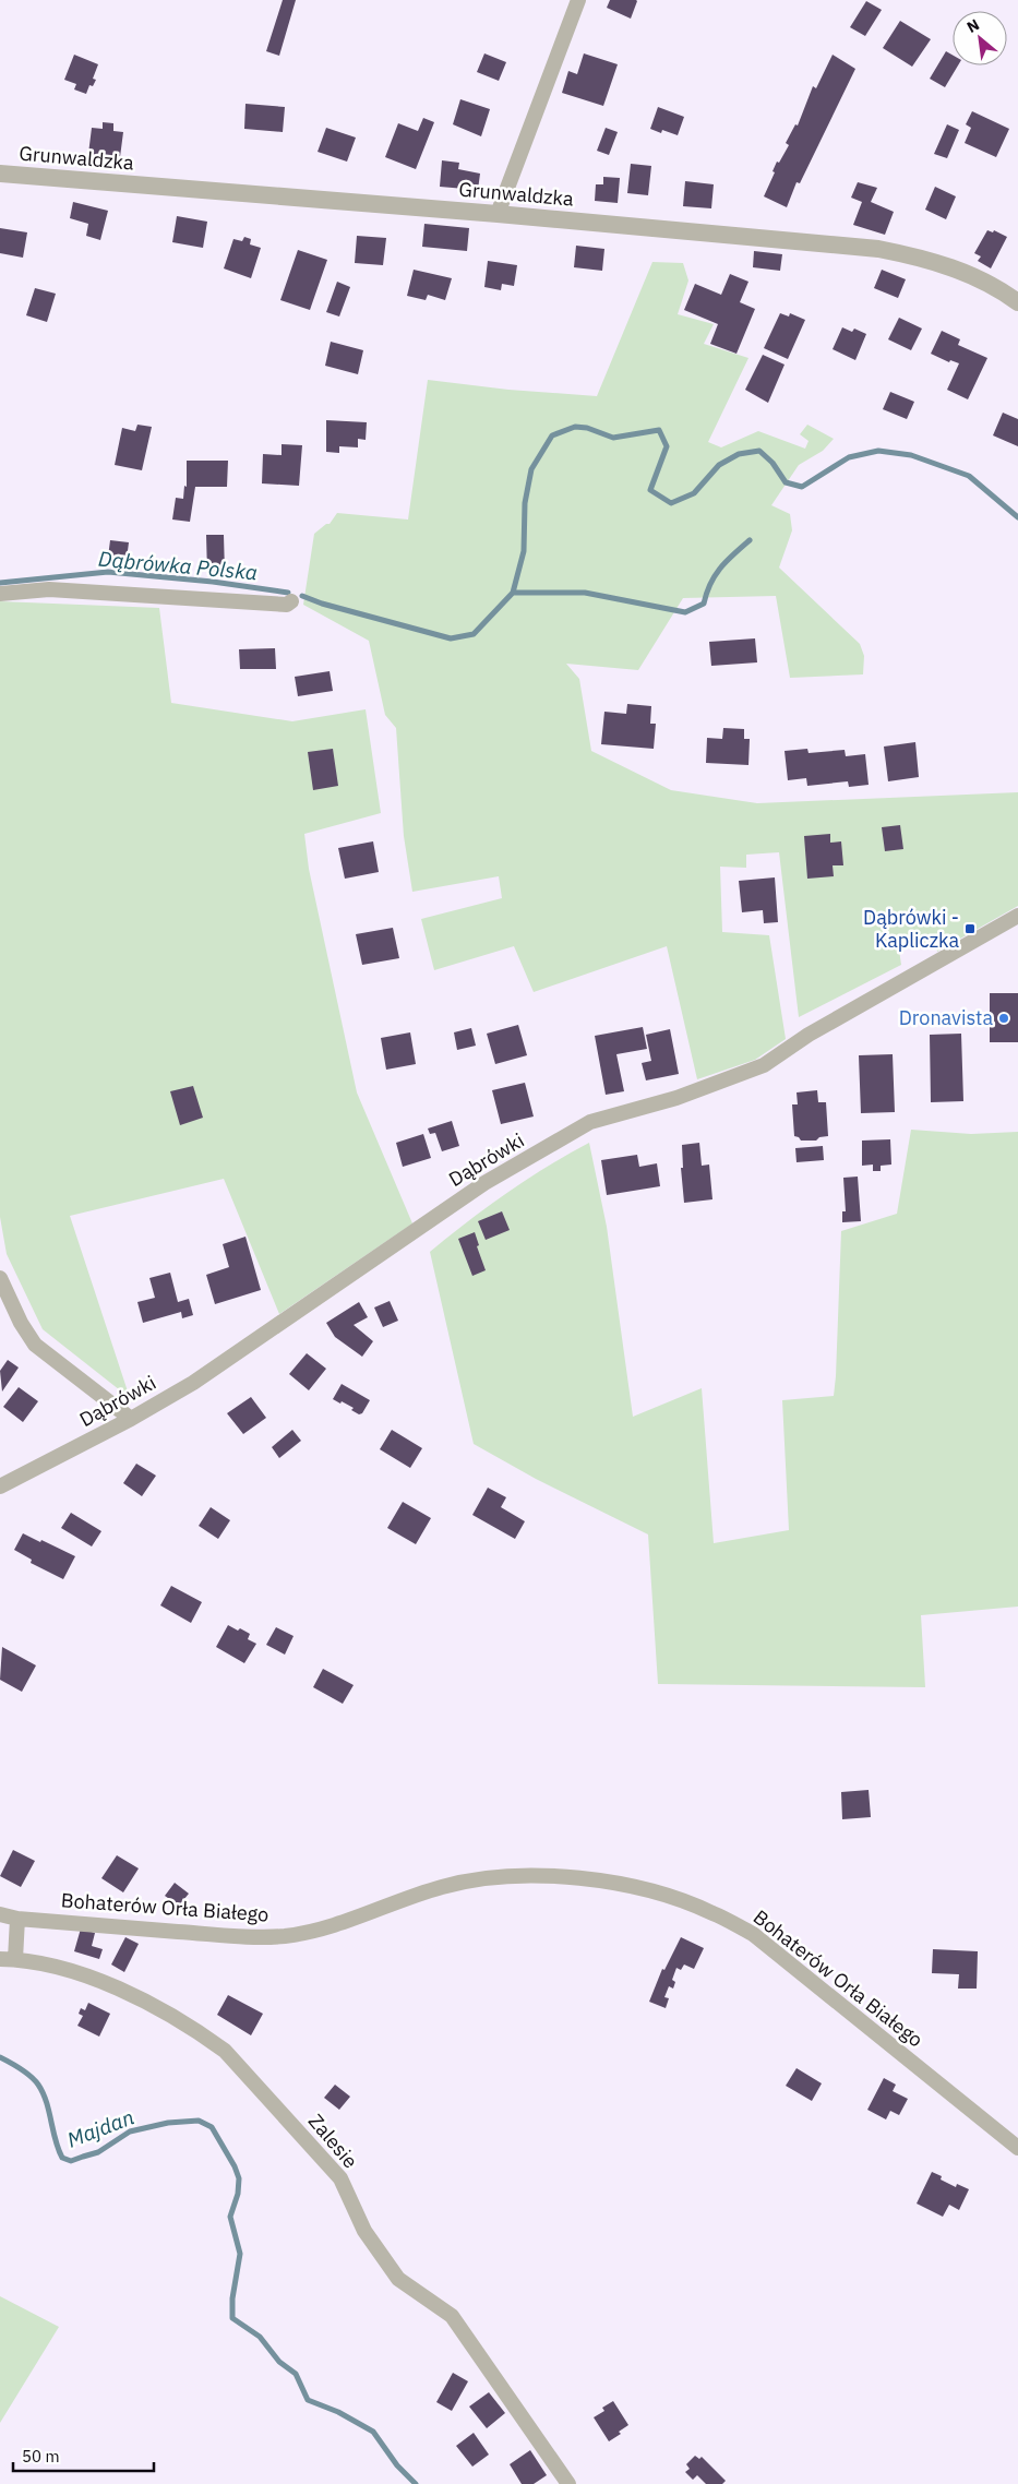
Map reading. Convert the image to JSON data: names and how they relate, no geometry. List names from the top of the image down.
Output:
{
  "streets": {
    "street": [
      "Grunwaldzka",
      "Dąbrówki",
      "Bohaterów Orła Białego",
      "Zalesie"
    ]
  },
  "water": ["Dąbrówka Polska", "Majdan"],
  "places": {
    "transit": ["Dąbrówki - Kapliczka"],
    "other": ["Dronavista"]
  },
  "scale_bar": "50 m",
  "north": "top left"
}
